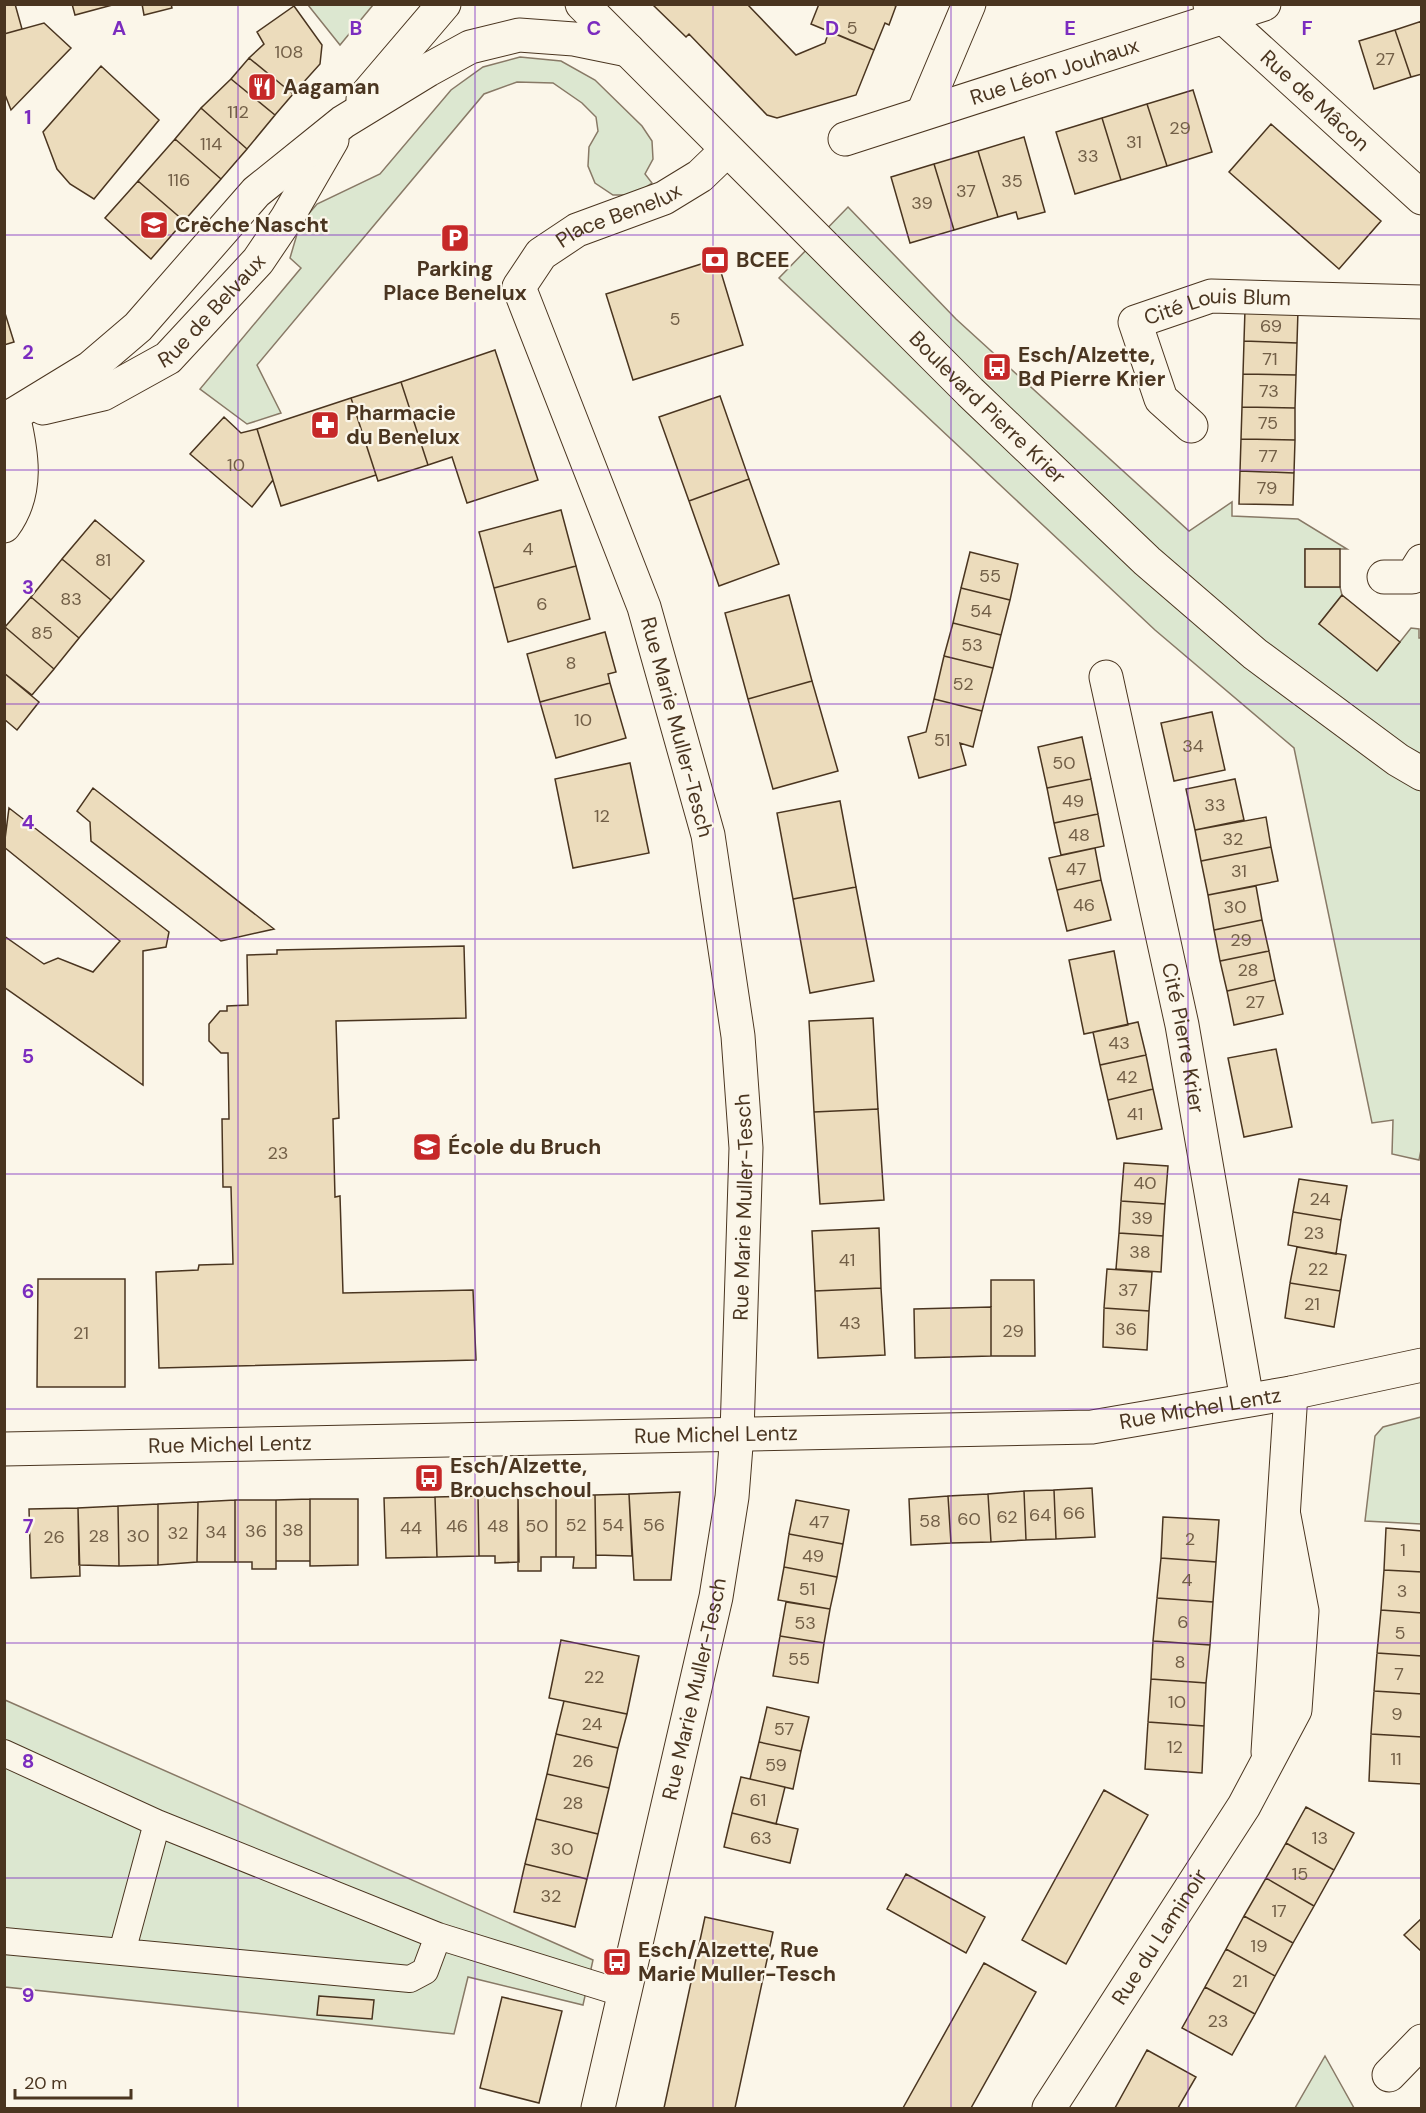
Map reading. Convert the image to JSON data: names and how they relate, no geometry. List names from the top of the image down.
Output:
{
  "streets": {
    "street": [
      "Rue Léon Jouhaux",
      "Rue de Mâcon",
      "Place Benelux",
      "Rue de Belvaux",
      "Cité Louis Blum",
      "Boulevard Pierre Krier",
      "Rue Marie Muller-Tesch",
      "Cité Pierre Krier",
      "Rue Michel Lentz",
      "Rue du Laminoir"
    ]
  },
  "crossings": [
    ["Rue Léon Jouhaux", "Rue de Mâcon"],
    ["Place Benelux", "Boulevard Pierre Krier"],
    ["Place Benelux", "Rue Marie Muller-Tesch"],
    ["Rue de Belvaux", "Boulevard Pierre Krier"],
    ["Rue Marie Muller-Tesch", "Rue Michel Lentz"],
    ["Cité Pierre Krier", "Rue Michel Lentz"],
    ["Rue Michel Lentz", "Rue du Laminoir"]
  ],
  "places": {
    "restaurant": ["Aagaman"],
    "school or university": ["Crèche Nascht", "École du Bruch"],
    "parking": ["Parking Place Benelux"],
    "bank": ["BCEE"],
    "bus stop": ["Esch/Alzette, Bd Pierre Krier", "Esch/Alzette, Brouchschoul", "Esch/Alzette, Rue Marie Muller-Tesch"],
    "pharmacy": ["Pharmacie du Benelux"]
  },
  "house_numbers": [
    "5",
    "108",
    "27",
    "112",
    "29",
    "31",
    "114",
    "33",
    "116",
    "35",
    "37",
    "39",
    "5",
    "69",
    "71",
    "73",
    "75",
    "77",
    "10",
    "79",
    "4",
    "81",
    "55",
    "83",
    "6",
    "54",
    "85",
    "53",
    "8",
    "52",
    "10",
    "51",
    "34",
    "50",
    "49",
    "33",
    "12",
    "48",
    "32",
    "47",
    "31",
    "46",
    "30",
    "29",
    "28",
    "27",
    "43",
    "42",
    "41",
    "23",
    "40",
    "24",
    "39",
    "23",
    "38",
    "41",
    "22",
    "37",
    "21",
    "43",
    "36",
    "29",
    "21",
    "66",
    "64",
    "62",
    "60",
    "58",
    "47",
    "52",
    "54",
    "56",
    "46",
    "48",
    "50",
    "44",
    "38",
    "36",
    "34",
    "32",
    "28",
    "30",
    "26",
    "2",
    "1",
    "49",
    "4",
    "51",
    "3",
    "6",
    "53",
    "5",
    "55",
    "8",
    "7",
    "22",
    "10",
    "9",
    "24",
    "57",
    "12",
    "11",
    "26",
    "59",
    "61",
    "28",
    "63",
    "13",
    "30",
    "15",
    "32",
    "17",
    "19",
    "21",
    "23"
  ],
  "scale_bar": "20 m",
  "grid": {
    "columns": [
      "A",
      "B",
      "C",
      "D",
      "E",
      "F"
    ],
    "rows": [
      "1",
      "2",
      "3",
      "4",
      "5",
      "6",
      "7",
      "8",
      "9"
    ]
  }
}
